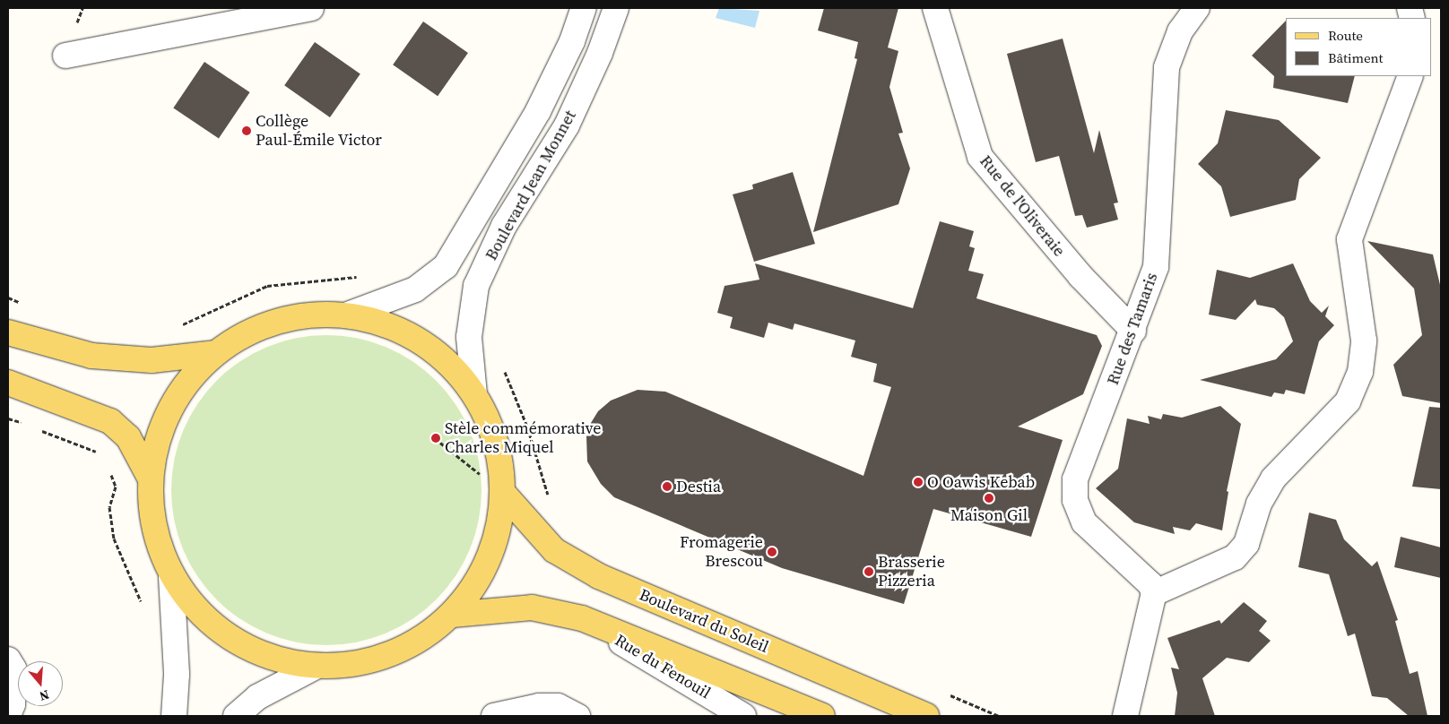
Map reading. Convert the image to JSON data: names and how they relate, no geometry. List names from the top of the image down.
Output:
{
  "streets": {
    "main road": ["Boulevard du Soleil"],
    "street": [
      "Boulevard Jean Monnet",
      "Rue de l'Oliveraie",
      "Rue des Tamaris",
      "Rue du Fenouil"
    ]
  },
  "crossings": [
    ["Rue de l'Oliveraie", "Rue des Tamaris"]
  ],
  "places": [
    "Collège Paul-Émile Victor",
    "Stèle commémorative Charles Miquel",
    "O Oawis Kebab",
    "Destia",
    "Maison Gil",
    "Fromagerie Brescou",
    "Brasserie Pizzeria"
  ],
  "legend": ["Route", "Bâtiment"],
  "north": "bottom"
}
